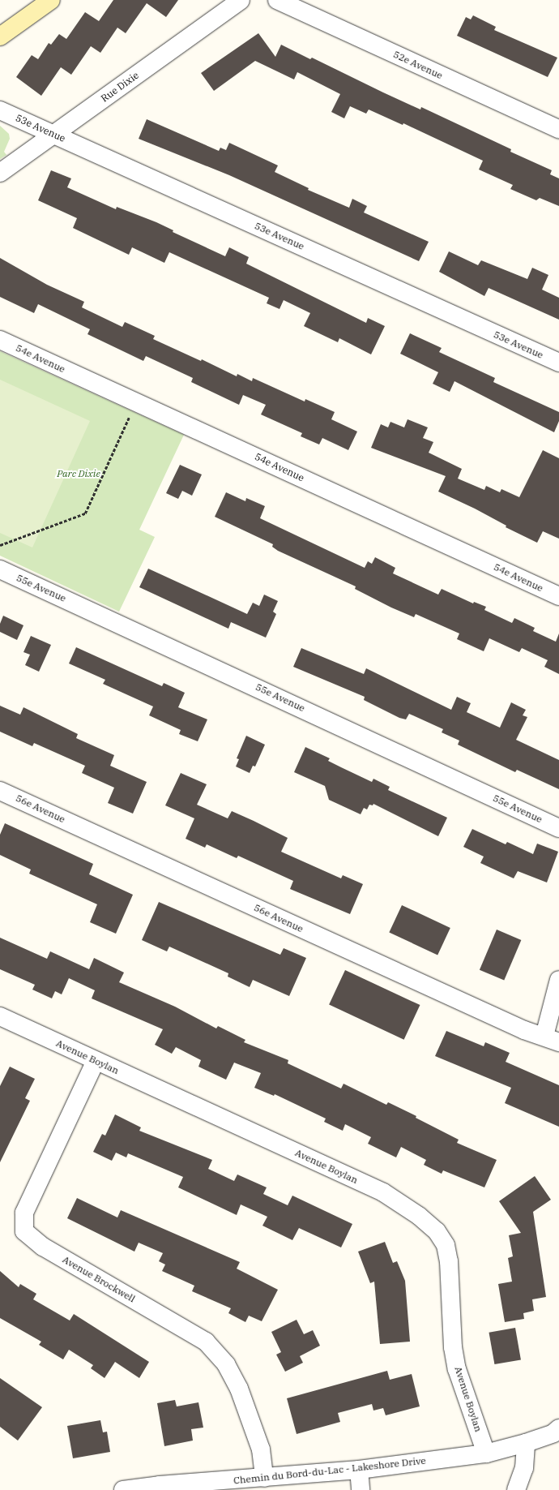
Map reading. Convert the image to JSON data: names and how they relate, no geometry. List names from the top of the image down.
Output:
{
  "streets": {
    "street": [
      "52e Avenue",
      "Rue Dixie",
      "53e Avenue",
      "54e Avenue",
      "55e Avenue",
      "56e Avenue",
      "Avenue Boylan",
      "Avenue Brockwell",
      "Chemin du Bord-du-Lac - Lakeshore Drive"
    ]
  },
  "crossings": [
    ["Rue Dixie", "53e Avenue"],
    ["Avenue Boylan", "Avenue Brockwell"],
    ["Avenue Boylan", "Chemin du Bord-du-Lac - Lakeshore Drive"],
    ["Avenue Brockwell", "Chemin du Bord-du-Lac - Lakeshore Drive"]
  ],
  "parks": ["Parc Dixie"]
}
